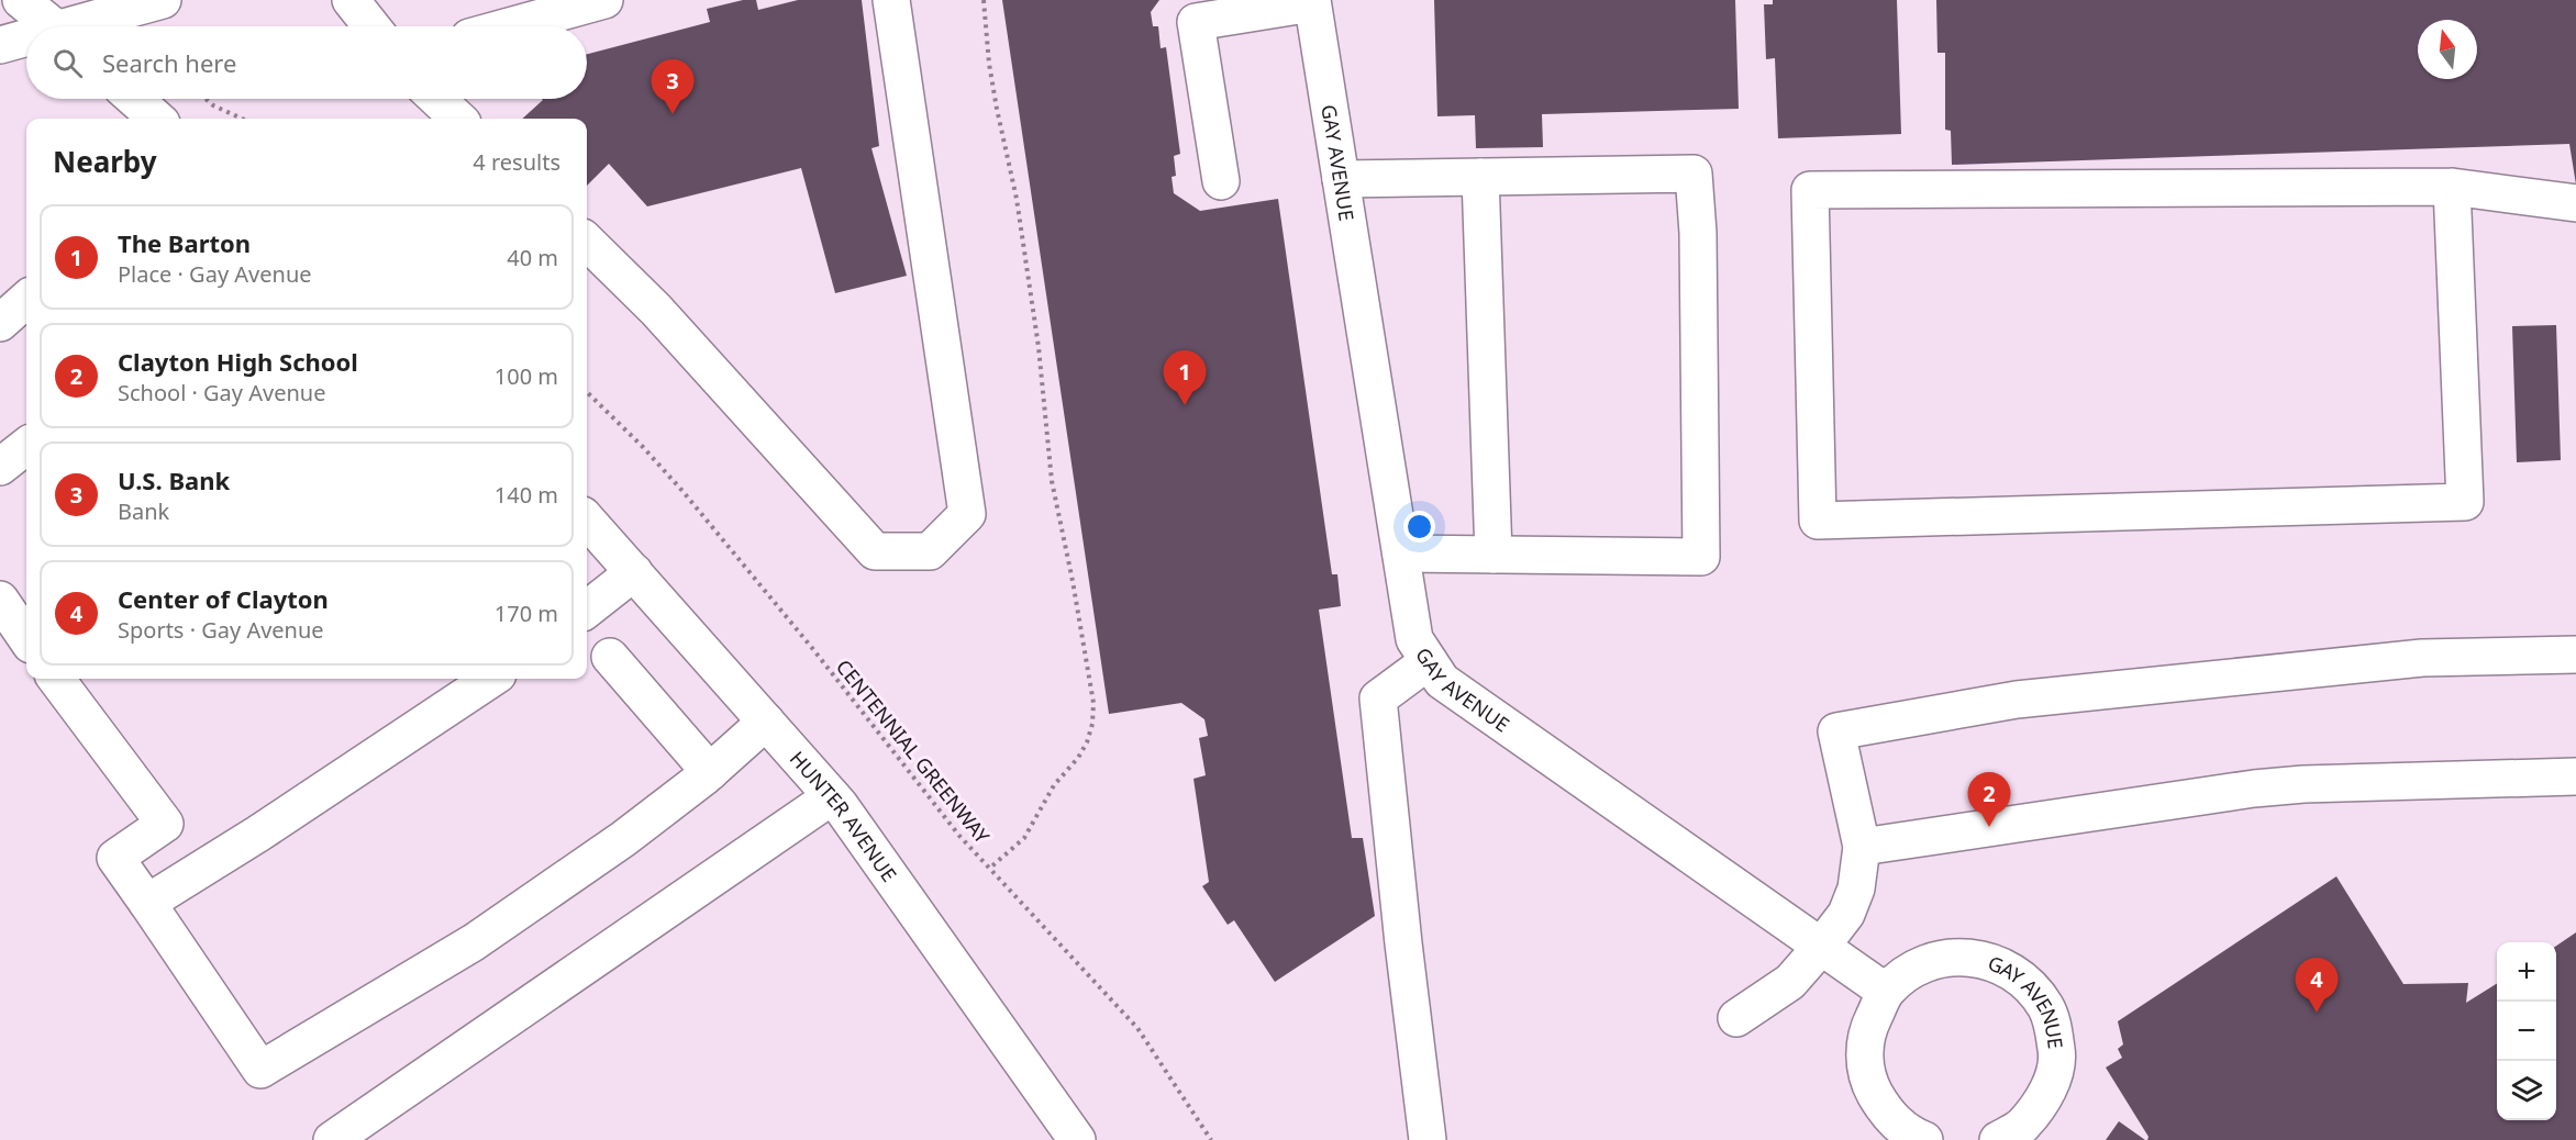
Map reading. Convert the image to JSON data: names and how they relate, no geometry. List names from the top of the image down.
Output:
{
  "streets": {
    "street": ["GAY AVENUE", "HUNTER AVENUE"],
    "path": ["CENTENNIAL GREENWAY"]
  },
  "north": "top",
  "page": {
    "search": "Search here",
    "pins": [
      "3",
      "1",
      "2",
      "4"
    ],
    "heading": ["Nearby", "4 results"],
    "list": [
      {
        "mark": "1",
        "name": "The Barton",
        "note": "Place · Gay Avenue",
        "value": "40 m"
      },
      {
        "mark": "2",
        "name": "Clayton High School",
        "note": "School · Gay Avenue",
        "value": "100 m"
      },
      {
        "mark": "3",
        "name": "U.S. Bank",
        "note": "Bank",
        "value": "140 m"
      },
      {
        "mark": "4",
        "name": "Center of Clayton",
        "note": "Sports · Gay Avenue",
        "value": "170 m"
      }
    ],
    "map_buttons": ["+", "−"]
  }
}
